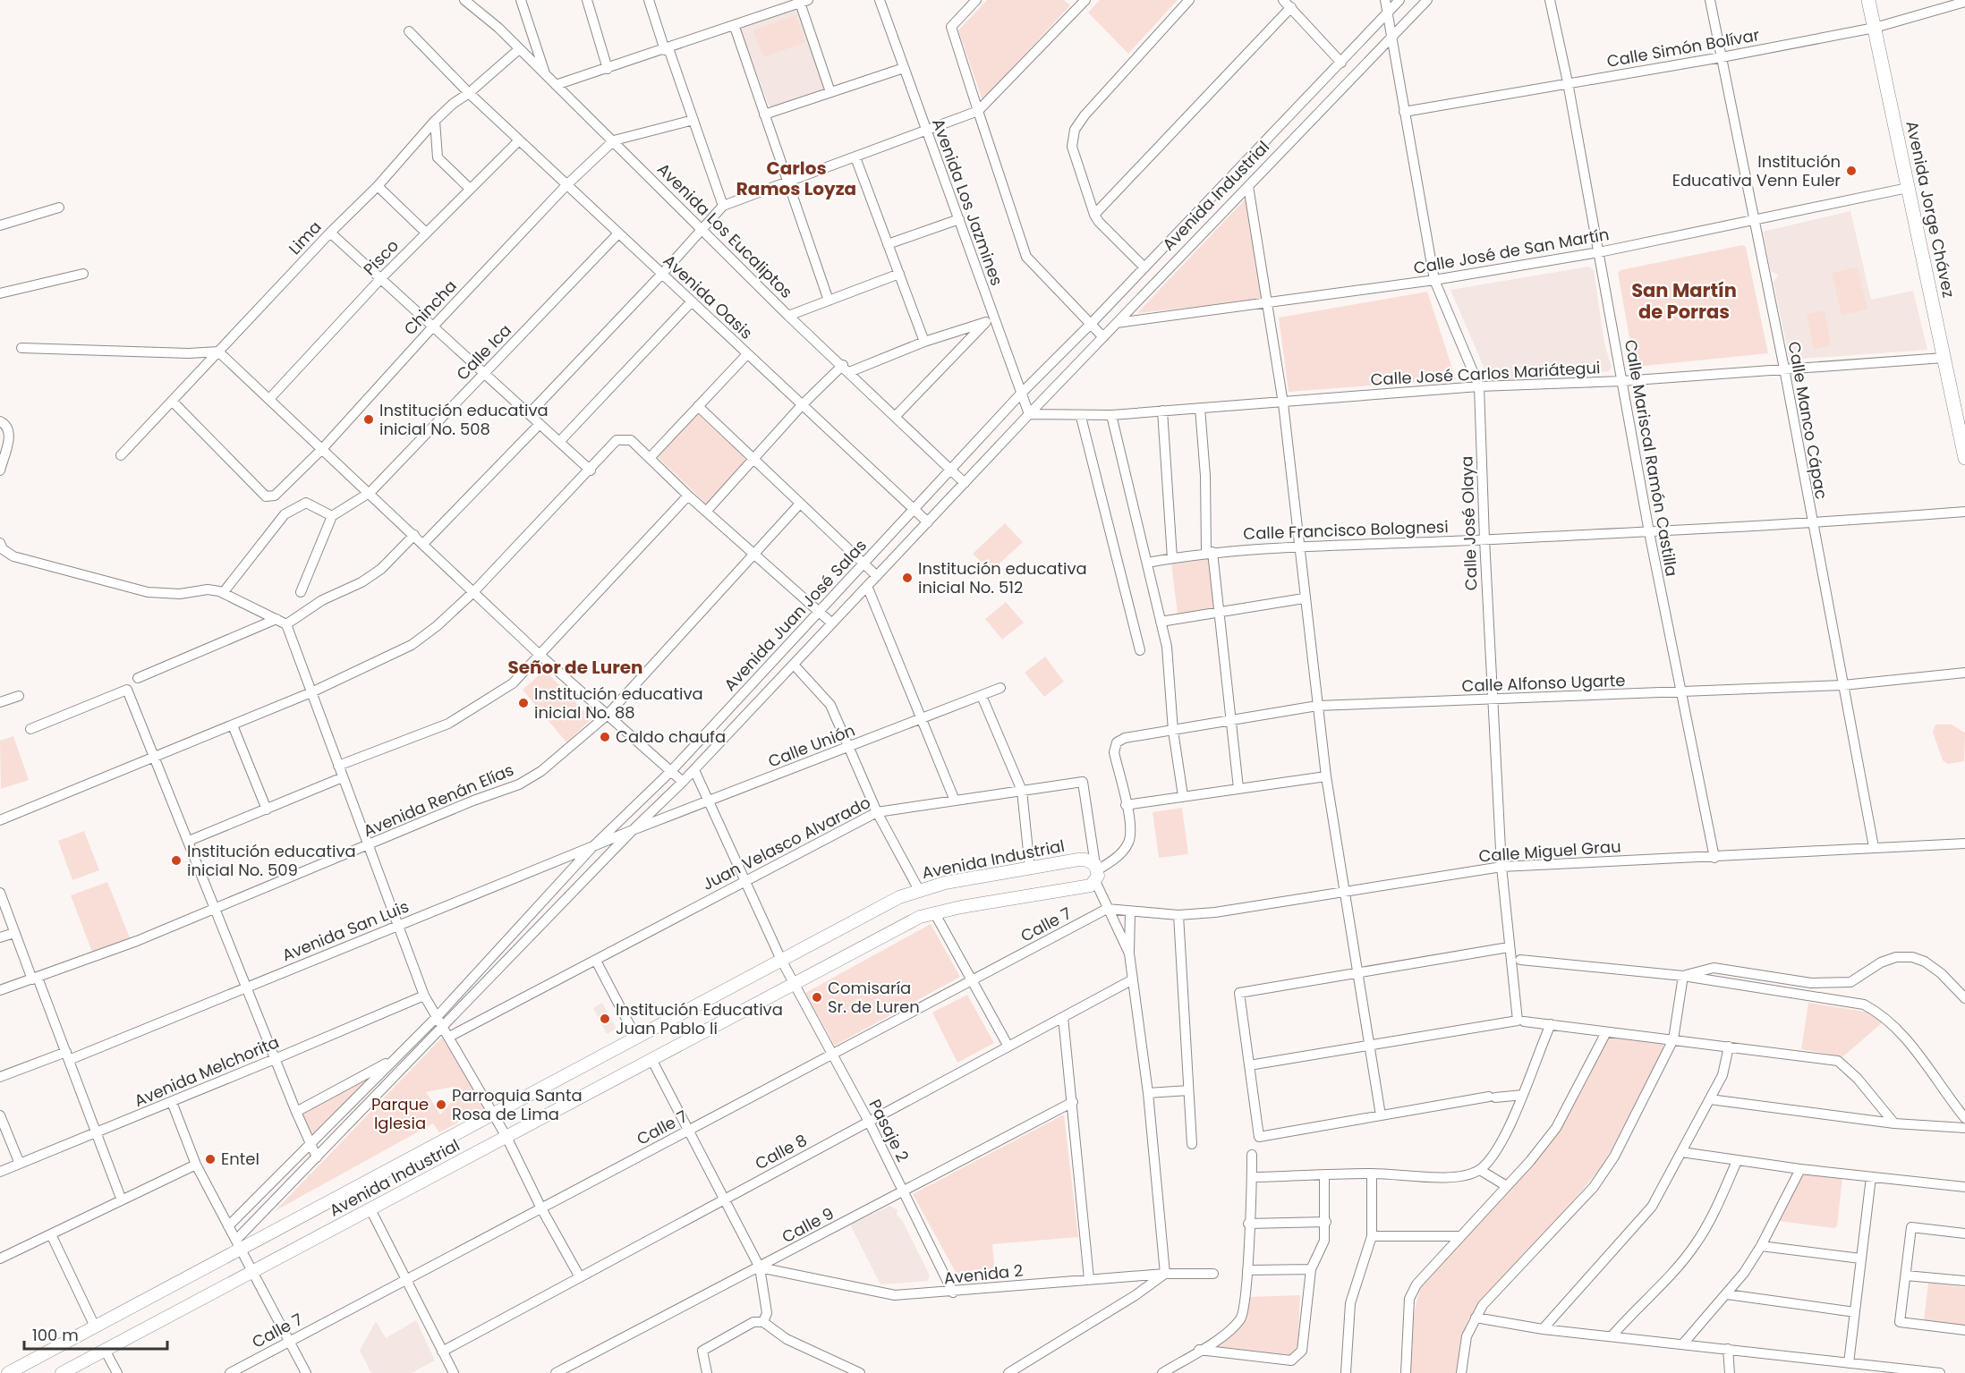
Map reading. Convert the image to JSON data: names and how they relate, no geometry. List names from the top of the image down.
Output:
{
  "streets": {
    "main road": ["Avenida Jorge Chávez"],
    "street": [
      "Calle Simón Bolívar",
      "Avenida Industrial",
      "Avenida Los Jazmines",
      "Avenida Los Eucaliptos",
      "Lima",
      "Calle José de San Martín",
      "Pisco",
      "Avenida Oasis",
      "Chincha",
      "Calle Ica",
      "Calle José Carlos Mariátegui",
      "Calle Manco Cápac",
      "Calle Mariscal Ramón Castilla",
      "Calle José Olaya",
      "Calle Francisco Bolognesi",
      "Avenida Juan José Salas",
      "Calle Alfonso Ugarte",
      "Calle Unión",
      "Avenida Renán Elías",
      "Juan Velasco Alvarado",
      "Calle Miguel Grau",
      "Calle 7",
      "Avenida San Luis",
      "Avenida Melchorita",
      "Pasaje 2",
      "Calle 8",
      "Calle 9",
      "Avenida 2"
    ]
  },
  "crossings": [
    ["Calle Simón Bolívar", "Avenida Jorge Chávez"],
    ["Calle Simón Bolívar", "Calle Manco Cápac"],
    ["Calle Simón Bolívar", "Calle Mariscal Ramón Castilla"],
    ["Calle Simón Bolívar", "Calle José Olaya"],
    ["Avenida Industrial", "Avenida Los Jazmines"],
    ["Avenida Industrial", "Calle José de San Martín"],
    ["Avenida Industrial", "Calle José Carlos Mariátegui"],
    ["Avenida Industrial", "Calle José Olaya"],
    ["Avenida Industrial", "Avenida Juan José Salas"],
    ["Avenida Industrial", "Juan Velasco Alvarado"],
    ["Avenida Industrial", "Pasaje 2"],
    ["Avenida Los Jazmines", "Calle José Carlos Mariátegui"],
    ["Avenida Los Jazmines", "Avenida Juan José Salas"],
    ["Avenida Jorge Chávez", "Calle José de San Martín"],
    ["Avenida Jorge Chávez", "Calle José Carlos Mariátegui"],
    ["Avenida Los Eucaliptos", "Lima"],
    ["Avenida Los Eucaliptos", "Chincha"],
    ["Avenida Los Eucaliptos", "Avenida Juan José Salas"],
    ["Lima", "Avenida Oasis"],
    ["Lima", "Chincha"],
    ["Calle José de San Martín", "Calle Manco Cápac"],
    ["Calle José de San Martín", "Calle Mariscal Ramón Castilla"],
    ["Calle José de San Martín", "Calle José Olaya"],
    ["Pisco", "Avenida Oasis"],
    ["Avenida Oasis", "Chincha"],
    ["Avenida Oasis", "Calle Ica"],
    ["Avenida Oasis", "Avenida Juan José Salas"],
    ["Calle José Carlos Mariátegui", "Calle Manco Cápac"],
    ["Calle José Carlos Mariátegui", "Calle Mariscal Ramón Castilla"],
    ["Calle José Carlos Mariátegui", "Calle José Olaya"],
    ["Calle José Carlos Mariátegui", "Avenida Juan José Salas"],
    ["Calle Manco Cápac", "Calle Francisco Bolognesi"],
    ["Calle Manco Cápac", "Calle Alfonso Ugarte"],
    ["Calle Manco Cápac", "Calle Miguel Grau"],
    ["Calle Mariscal Ramón Castilla", "Calle Francisco Bolognesi"],
    ["Calle Mariscal Ramón Castilla", "Calle Alfonso Ugarte"],
    ["Calle Mariscal Ramón Castilla", "Calle Miguel Grau"],
    ["Calle José Olaya", "Calle Francisco Bolognesi"],
    ["Calle José Olaya", "Avenida Juan José Salas"],
    ["Calle José Olaya", "Calle Alfonso Ugarte"],
    ["Calle José Olaya", "Calle Miguel Grau"],
    ["Avenida Juan José Salas", "Calle Unión"],
    ["Avenida Juan José Salas", "Avenida San Luis"],
    ["Avenida Juan José Salas", "Pasaje 2"],
    ["Calle Unión", "Avenida San Luis"],
    ["Calle Unión", "Pasaje 2"],
    ["Juan Velasco Alvarado", "Pasaje 2"],
    ["Calle Miguel Grau", "Calle 7"],
    ["Calle 7", "Pasaje 2"],
    ["Pasaje 2", "Calle 8"],
    ["Pasaje 2", "Calle 9"],
    ["Pasaje 2", "Avenida 2"],
    ["Calle 9", "Avenida 2"]
  ],
  "districts": ["Carlos Ramos Loyza", "San Martín de Porras", "Señor de Luren"],
  "parks": ["Parque Iglesia"],
  "places": [
    "Institución Educativa Venn Euler",
    "Institución educativa inicial No. 508",
    "Institución educativa inicial No. 512",
    "Institución educativa inicial No. 88",
    "Caldo chaufa",
    "Institución educativa inicial No. 509",
    "Comisaría Sr. de Luren",
    "Institución Educativa Juan Pablo Ii",
    "Parroquia Santa Rosa de Lima",
    "Entel"
  ],
  "scale_bar": "100 m"
}
